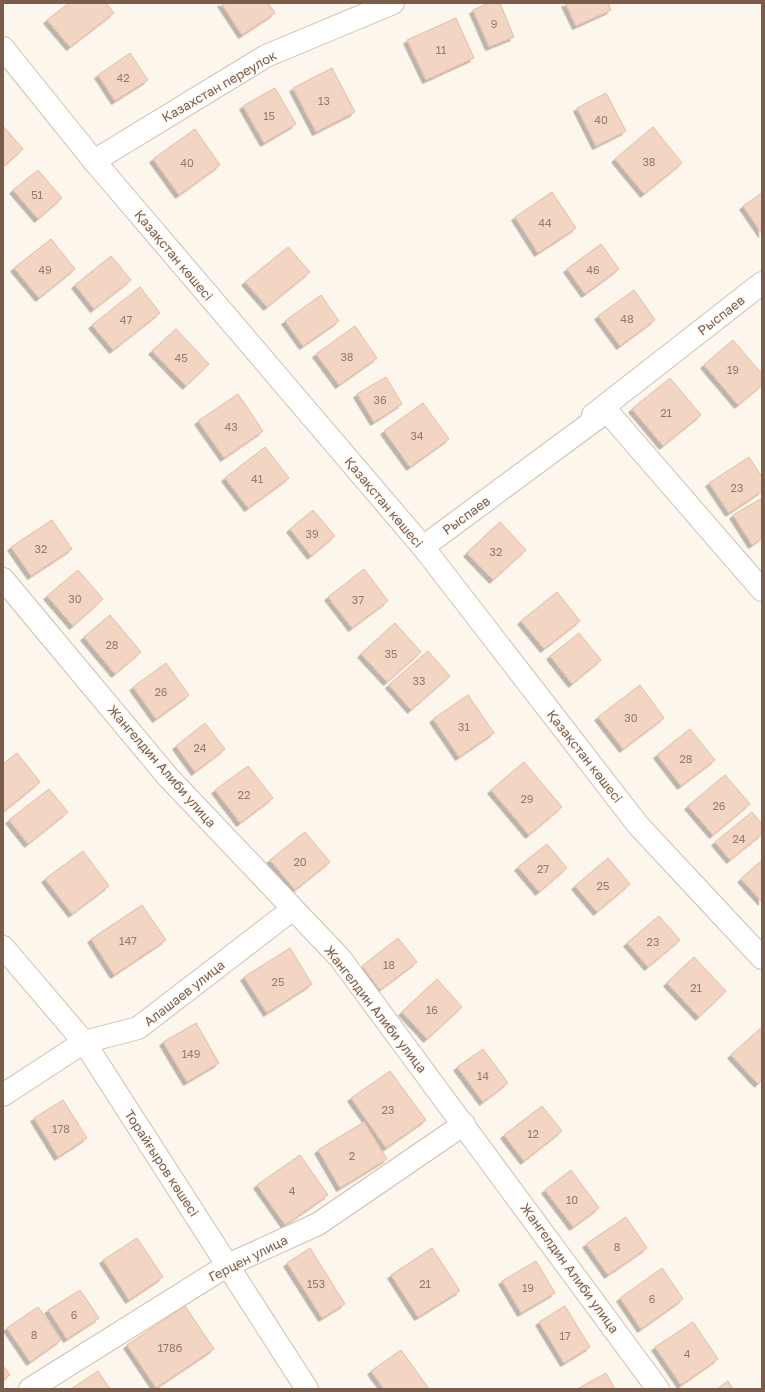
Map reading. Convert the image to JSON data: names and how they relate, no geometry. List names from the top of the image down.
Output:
{
  "streets": {
    "street": [
      "Казахстан переулок",
      "Қазақстан көшесі",
      "Рыспаев",
      "Жангелдин Алиби улица",
      "Алашаев улица",
      "Торайғыров көшесі",
      "Герцен улица"
    ]
  },
  "crossings": [
    ["Казахстан переулок", "Қазақстан көшесі"],
    ["Қазақстан көшесі", "Рыспаев"],
    ["Жангелдин Алиби улица", "Алашаев улица"],
    ["Жангелдин Алиби улица", "Герцен улица"],
    ["Алашаев улица", "Торайғыров көшесі"],
    ["Торайғыров көшесі", "Герцен улица"]
  ],
  "house_numbers": [
    "9",
    "11",
    "42",
    "13",
    "15",
    "40",
    "38",
    "40",
    "51",
    "44",
    "49",
    "46",
    "48",
    "47",
    "38",
    "45",
    "19",
    "36",
    "21",
    "43",
    "34",
    "41",
    "23",
    "39",
    "32",
    "32",
    "30",
    "37",
    "28",
    "35",
    "33",
    "26",
    "30",
    "31",
    "24",
    "28",
    "22",
    "29",
    "26",
    "24",
    "20",
    "27",
    "25",
    "147",
    "23",
    "18",
    "25",
    "21",
    "16",
    "149",
    "14",
    "23",
    "178",
    "12",
    "2",
    "4",
    "10",
    "8",
    "153",
    "21",
    "19",
    "6",
    "6",
    "8",
    "17",
    "178б",
    "4"
  ]
}
